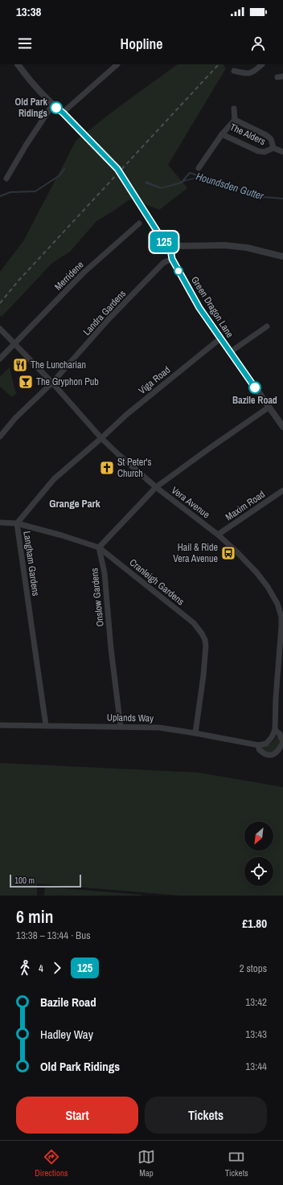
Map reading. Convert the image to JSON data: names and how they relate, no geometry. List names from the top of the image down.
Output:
{
  "streets": {
    "street": [
      "The Alders",
      "Merridene",
      "Green Dragon Lane",
      "Landra Gardens",
      "Viga Road",
      "Vera Avenue",
      "Maxim Road",
      "Langham Gardens",
      "Cranleigh Gardens",
      "Onslow Gardens",
      "Uplands Way"
    ]
  },
  "crossings": [
    ["Merridene", "Vera Avenue"],
    ["Green Dragon Lane", "Landra Gardens"],
    ["Green Dragon Lane", "Viga Road"],
    ["Landra Gardens", "Vera Avenue"],
    ["Viga Road", "Vera Avenue"],
    ["Viga Road", "Langham Gardens"],
    ["Vera Avenue", "Maxim Road"],
    ["Vera Avenue", "Langham Gardens"],
    ["Langham Gardens", "Cranleigh Gardens"],
    ["Langham Gardens", "Uplands Way"],
    ["Cranleigh Gardens", "Onslow Gardens"],
    ["Cranleigh Gardens", "Uplands Way"],
    ["Onslow Gardens", "Uplands Way"]
  ],
  "districts": ["Grange Park"],
  "water": ["Houndsden Gutter"],
  "places": {
    "other": ["Old Park Ridings", "Bazile Road"],
    "restaurant": ["The Luncharian"],
    "bar": ["The Gryphon Pub"],
    "church": ["St Peter's Church"],
    "bus stop": ["Hail & Ride Vera Avenue"]
  },
  "lines": ["bus line 125"],
  "scale_bar": "100 m",
  "north": "bottom left",
  "page": {
    "status": "13:38",
    "header": "Hopline",
    "on_map": "125",
    "scale": "100 m",
    "heading": ["6 min", "13:38 – 13:44 · Bus", "£1.80"],
    "legs": ["4", "125", "2 stops"],
    "list": [
      {
        "name": "Bazile Road",
        "value": "13:42"
      },
      {
        "name": "Hadley Way",
        "value": "13:43"
      },
      {
        "name": "Old Park Ridings",
        "value": "13:44"
      }
    ],
    "buttons": ["Start", "Tickets"],
    "tabs": ["Directions", "Map", "Tickets"]
  }
}
